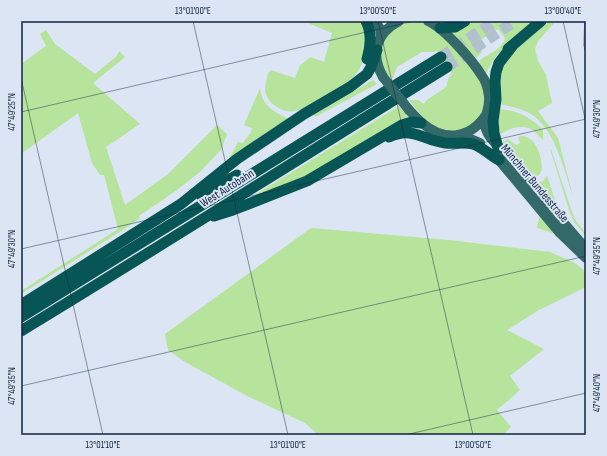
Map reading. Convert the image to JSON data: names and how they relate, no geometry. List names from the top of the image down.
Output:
{
  "streets": {
    "highway": ["West Autobahn"],
    "main road": ["Münchner Bundesstraße"]
  },
  "coordinates": [
    "13°01'00\"E",
    "13°00'50\"E",
    "13°00'40\"E",
    "47°49'25\"N",
    "47°49'30\"N",
    "47°49'35\"N",
    "47°49'40\"N",
    "13°01'10\"E"
  ]
}
